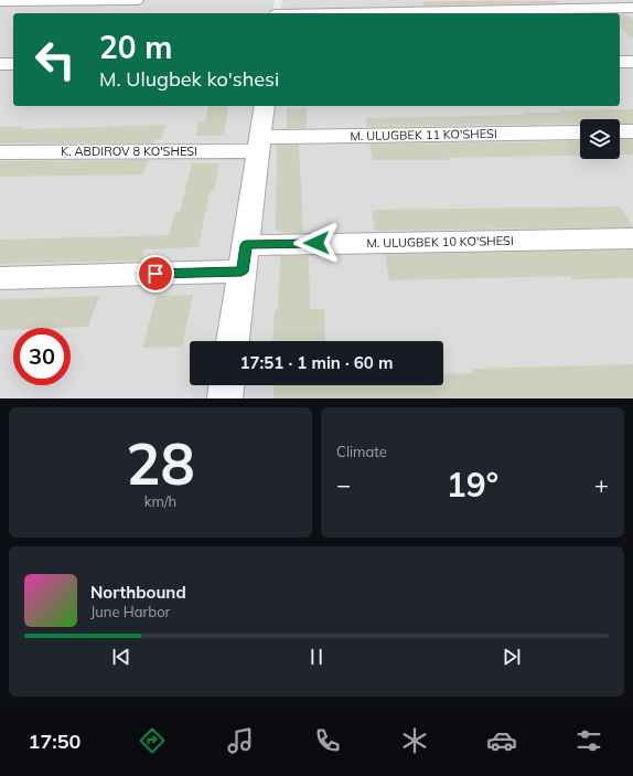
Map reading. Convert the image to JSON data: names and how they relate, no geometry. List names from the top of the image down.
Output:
{
  "streets": {
    "street": ["M. ULUGBEK 11 KO'SHESI", "K. ABDIROV 8 KO'SHESI", "M. ULUGBEK 10 KO'SHESI"]
  },
  "crossings": [
    ["M. ULUGBEK 11 KO'SHESI", "K. ABDIROV 8 KO'SHESI"]
  ],
  "page": {
    "turn": ["20 m", "M. Ulugbek ko'shesi"],
    "limit": "30",
    "trip": "17:51 · 1 min · 60 m",
    "tile": [
      ["28", "km/h"],
      "Climate"
    ],
    "heat": ["−", "19°", "+"],
    "song": ["Northbound", "June Harbor"],
    "tabs": "17:50"
  }
}
